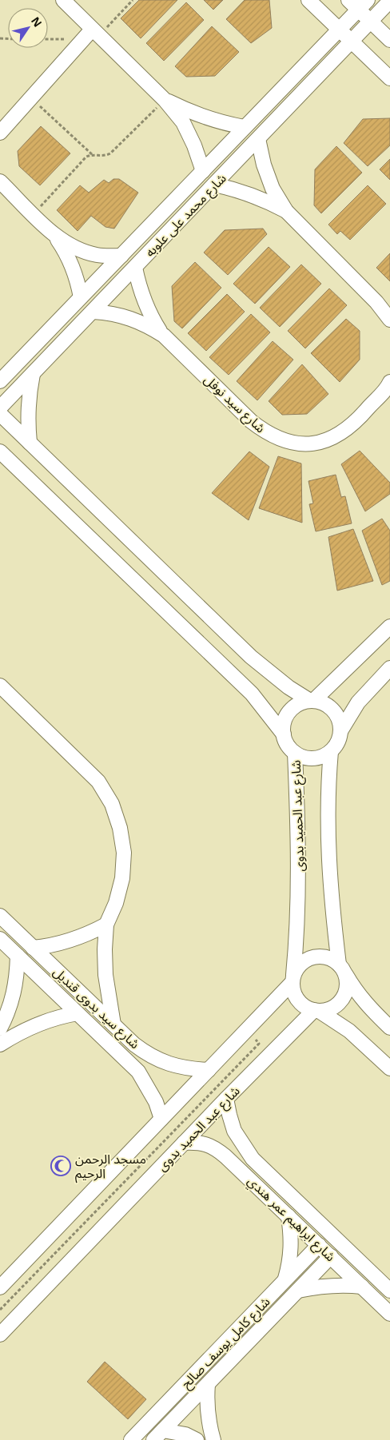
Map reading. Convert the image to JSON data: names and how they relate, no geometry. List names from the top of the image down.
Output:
{
  "streets": {
    "street": [
      "شارع محمد على علوبه",
      "شارع سيد نوفل",
      "شارع عبد الحميد بدوى",
      "شارع سيد بدوى قنديل",
      "شارع ابراهيم عمر هندي",
      "شارع كامل يوسف صالح"
    ]
  },
  "crossings": [
    ["شارع محمد على علوبه", "شارع سيد نوفل"],
    ["شارع عبد الحميد بدوى", "شارع ابراهيم عمر هندي"],
    ["شارع ابراهيم عمر هندي", "شارع كامل يوسف صالح"]
  ],
  "places": {
    "mosque": ["مسجد الرحمن الرحيم"]
  },
  "north": "top right"
}
